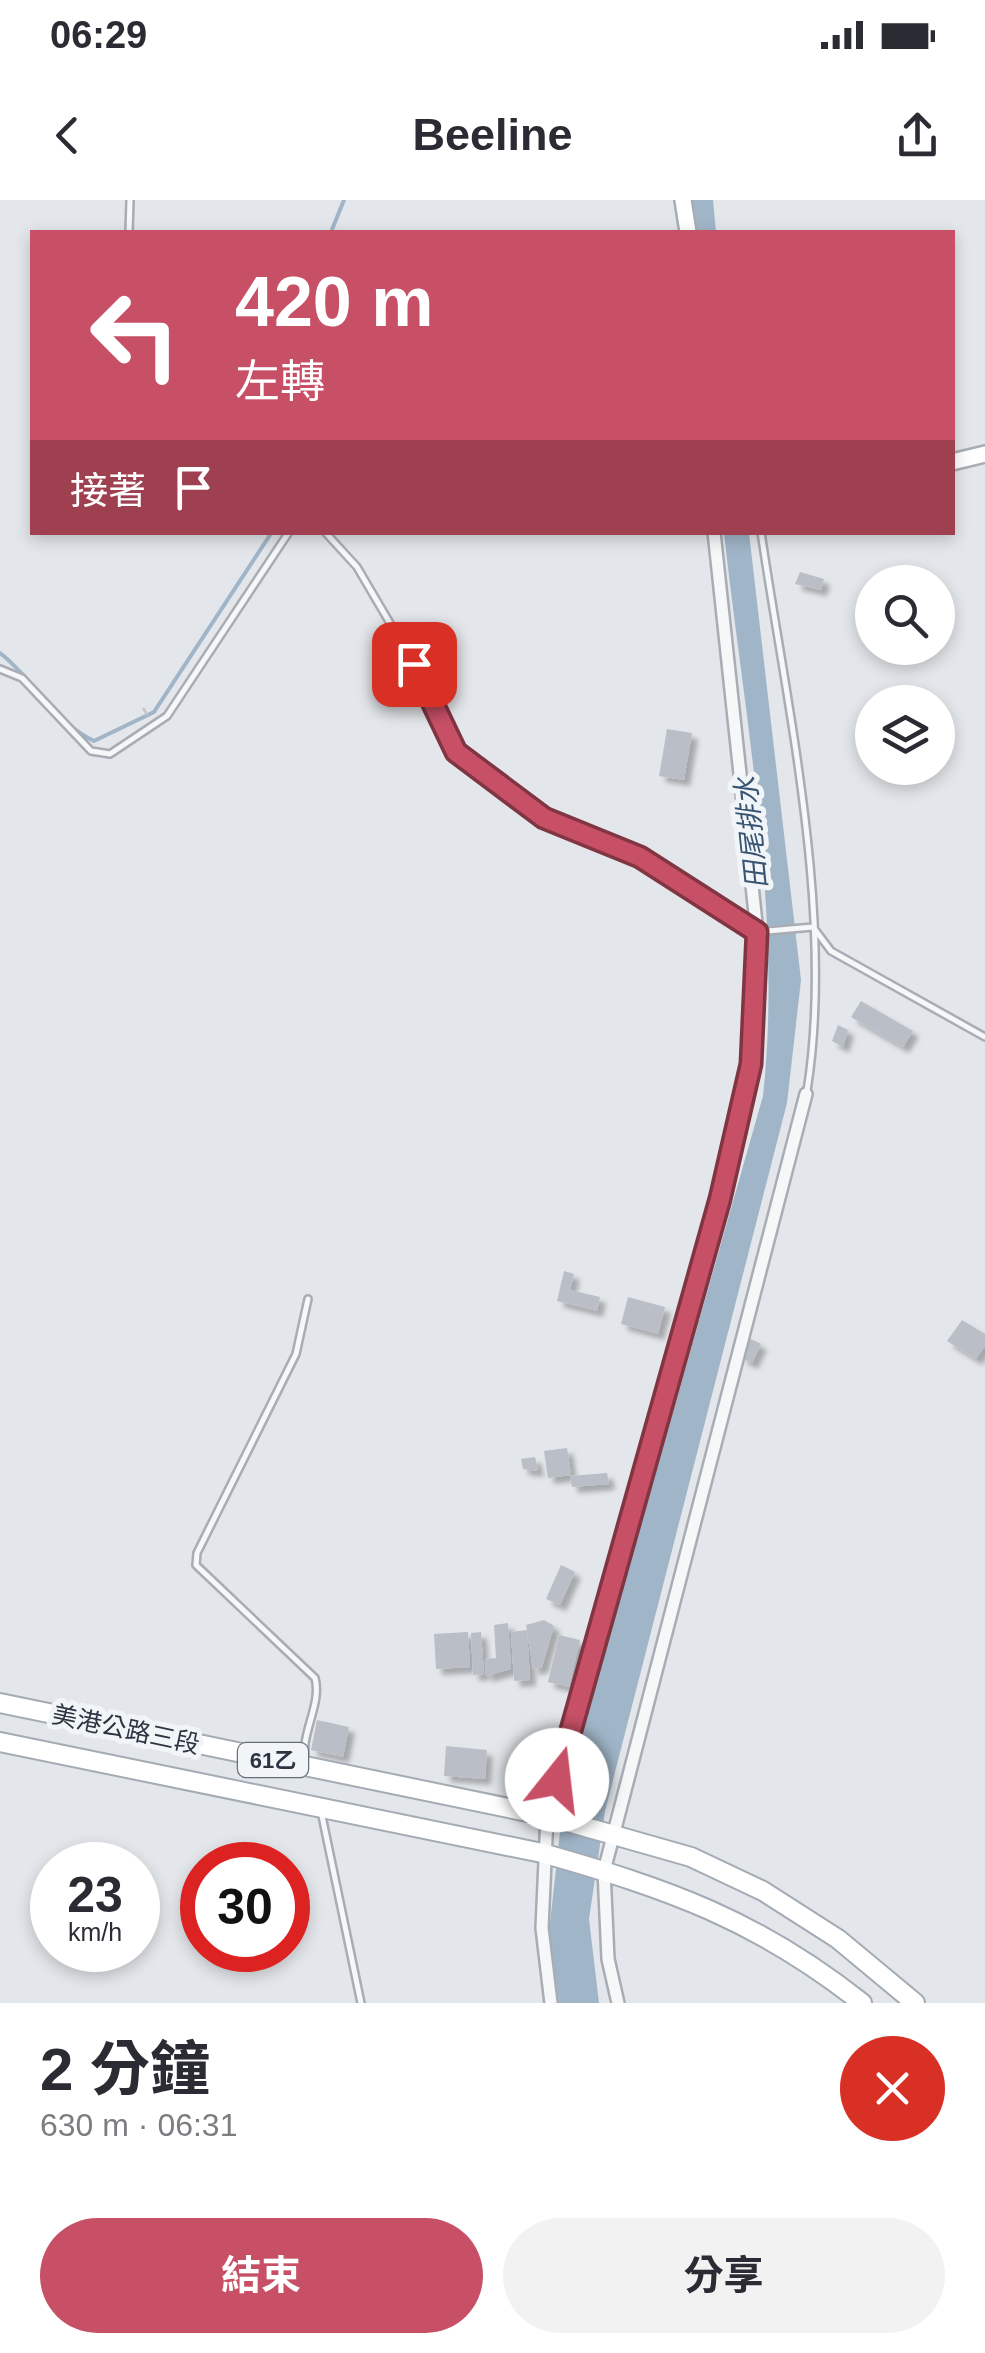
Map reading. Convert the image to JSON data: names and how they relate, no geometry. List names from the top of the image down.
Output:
{
  "streets": {
    "main road": ["美港公路三段", "61乙"]
  },
  "water": ["田尾排水"],
  "page": {
    "status": "06:29",
    "header": "Beeline",
    "turn": ["420 m", "左轉"],
    "then": "接著",
    "speed": "23 km/h",
    "limit": "30",
    "heading": ["2 分鐘", "630 m · 06:31"],
    "buttons": ["結束", "分享"]
  }
}
